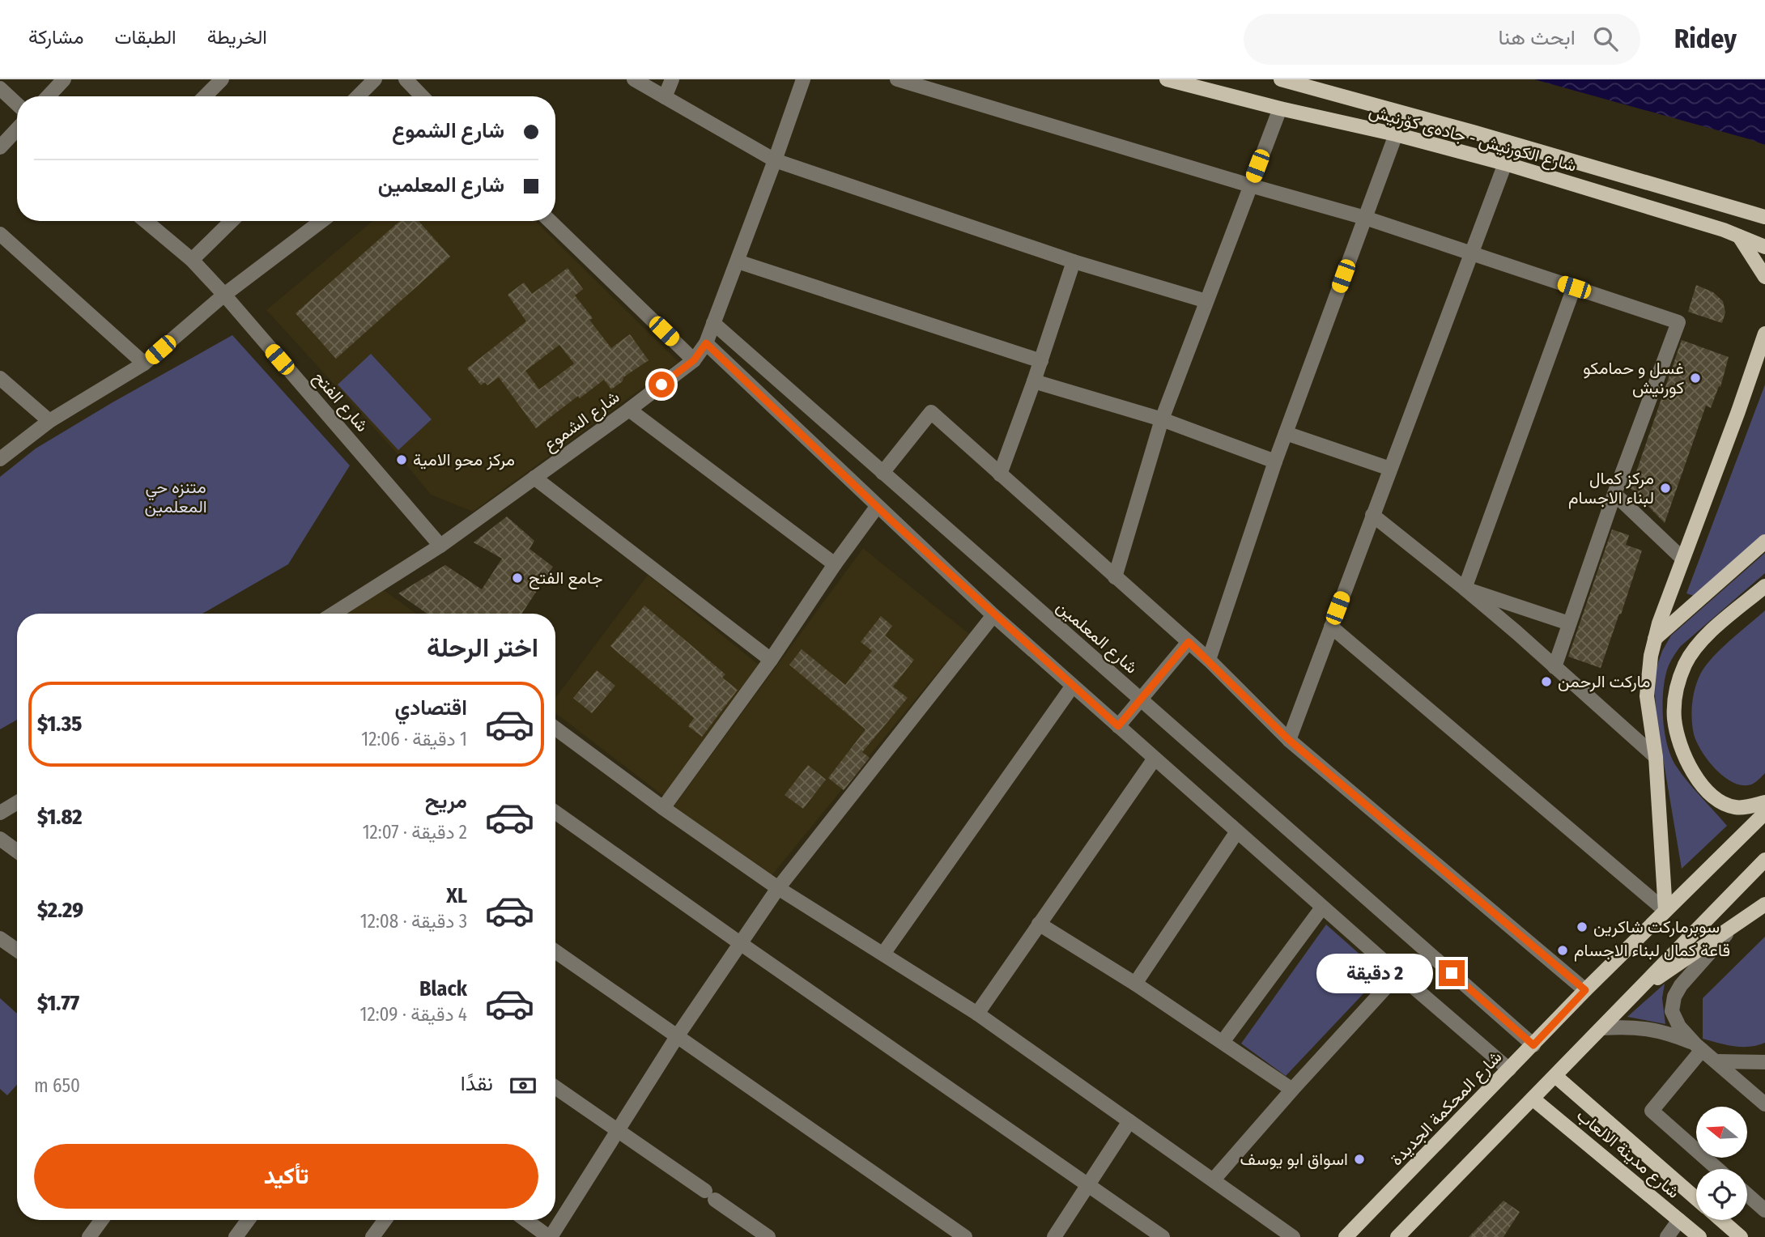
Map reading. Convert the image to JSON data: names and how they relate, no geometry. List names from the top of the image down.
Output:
{
  "streets": {
    "main road": ["شارع الكورنيش - جادەی کۆرنیش", "شارع المحكمة الجديدة", "شارع مدينة الالعاب"],
    "street": ["شارع الفتح", "شارع الشموع", "شارع المعلمين"]
  },
  "crossings": [
    ["شارع الفتح", "شارع الشموع"],
    ["شارع الشموع", "شارع المعلمين"],
    ["شارع المعلمين", "شارع المحكمة الجديدة"]
  ],
  "parks": ["متنزه حي المعلمين"],
  "places": [
    "غسل و حمامكو كورنيش",
    "مركز محو الامية",
    "مركز كمال لبناء الاجسام",
    "جامع الفتح",
    "ماركت الرحمن",
    "سوبرماركت شاكرين",
    "قاعة كمال لبناء الاجسام",
    "اسواق ابو يوسف"
  ],
  "north": "left",
  "page": {
    "header": "Ridey",
    "search": "ابحث هنا",
    "nav": ["الخريطة", "الطبقات", "مشاركة"],
    "banner": ["شارع الشموع", "شارع المعلمين"],
    "heading": "اختر الرحلة",
    "list": [
      {
        "name": "اقتصادي",
        "note": "1 دقيقة · 12:06",
        "value": "$1.35"
      },
      {
        "name": "مريح",
        "note": "2 دقيقة · 12:07",
        "value": "$1.82"
      },
      {
        "name": "XL",
        "note": "3 دقيقة · 12:08",
        "value": "$2.29"
      },
      {
        "name": "Black",
        "note": "4 دقيقة · 12:09",
        "value": "$1.77"
      }
    ],
    "bubble": "2 دقيقة",
    "pay": ["نقدًا", "650 m"],
    "buttons": "تأكيد"
  }
}
